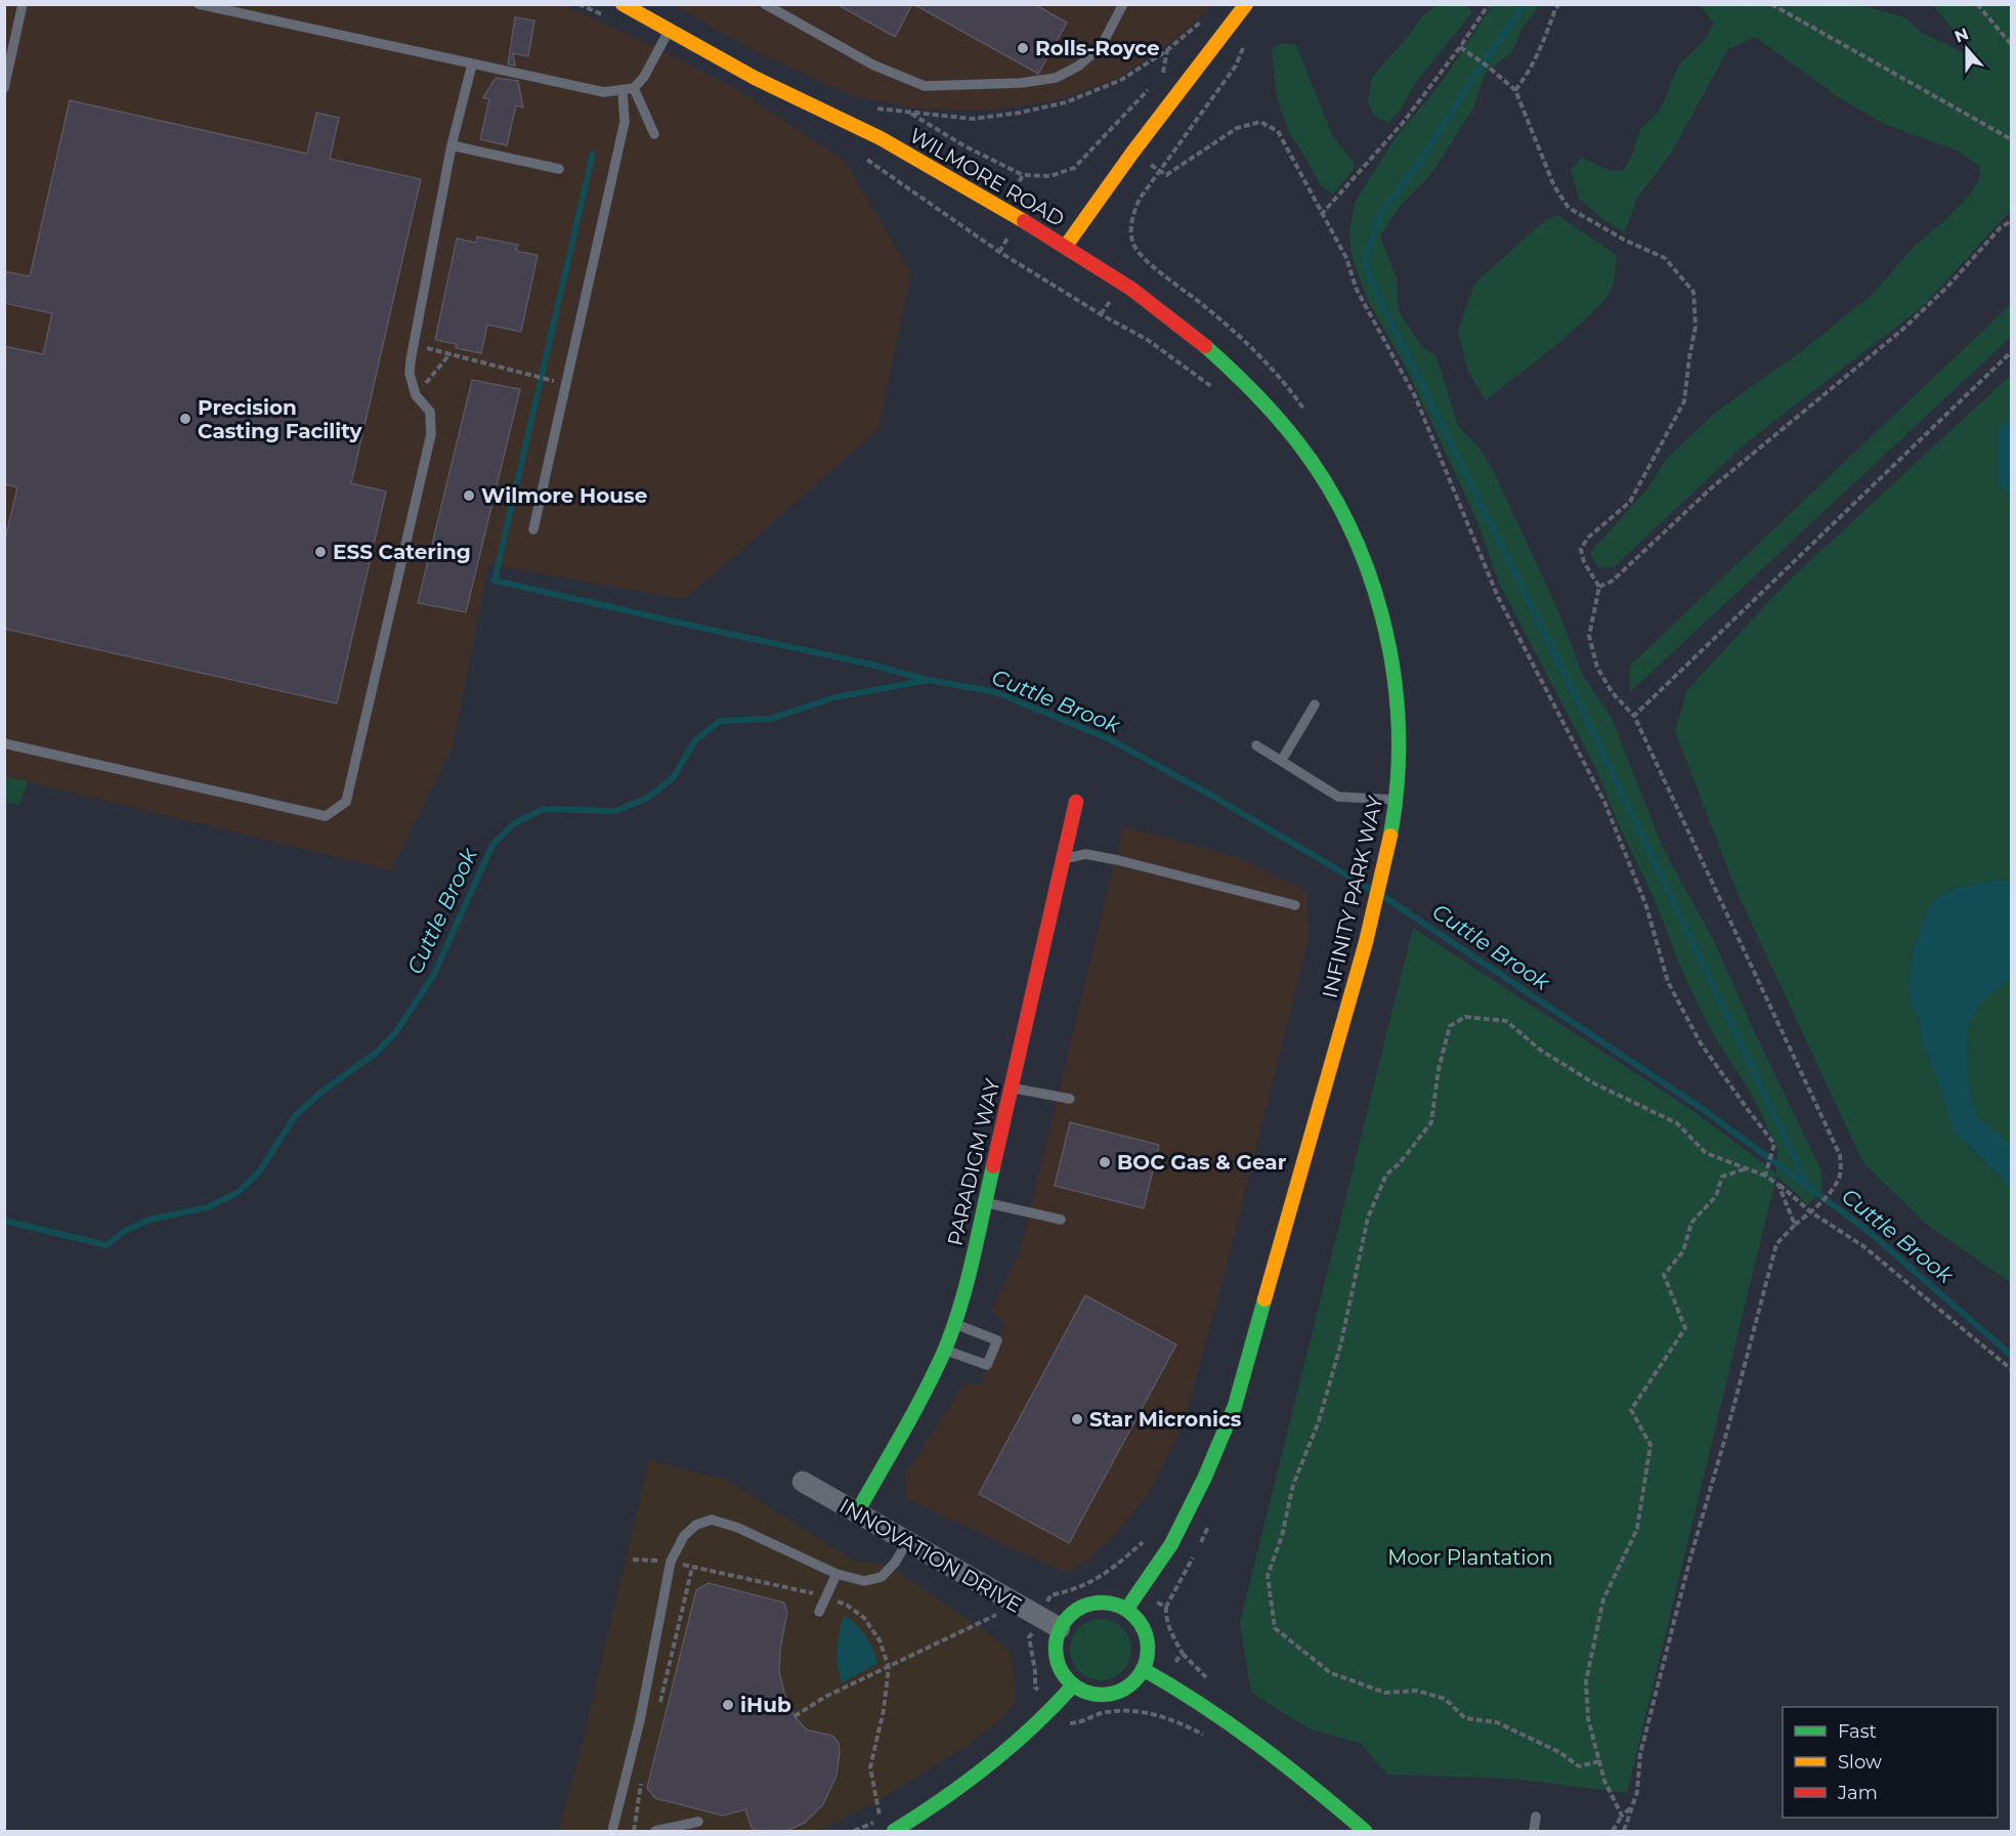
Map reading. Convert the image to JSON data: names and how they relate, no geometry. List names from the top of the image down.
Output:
{
  "streets": {
    "street": [
      "WILMORE ROAD",
      "INFINITY PARK WAY",
      "PARADIGM WAY",
      "INNOVATION DRIVE"
    ]
  },
  "crossings": [
    ["WILMORE ROAD", "INFINITY PARK WAY"],
    ["INFINITY PARK WAY", "INNOVATION DRIVE"],
    ["PARADIGM WAY", "INNOVATION DRIVE"]
  ],
  "water": ["Cuttle Brook"],
  "parks": ["Moor Plantation"],
  "places": [
    "Rolls-Royce",
    "Precision Casting Facility",
    "Wilmore House",
    "ESS Catering",
    "BOC Gas & Gear",
    "Star Micronics",
    "iHub"
  ],
  "legend": ["Fast", "Slow", "Jam"],
  "north": "top"
}
